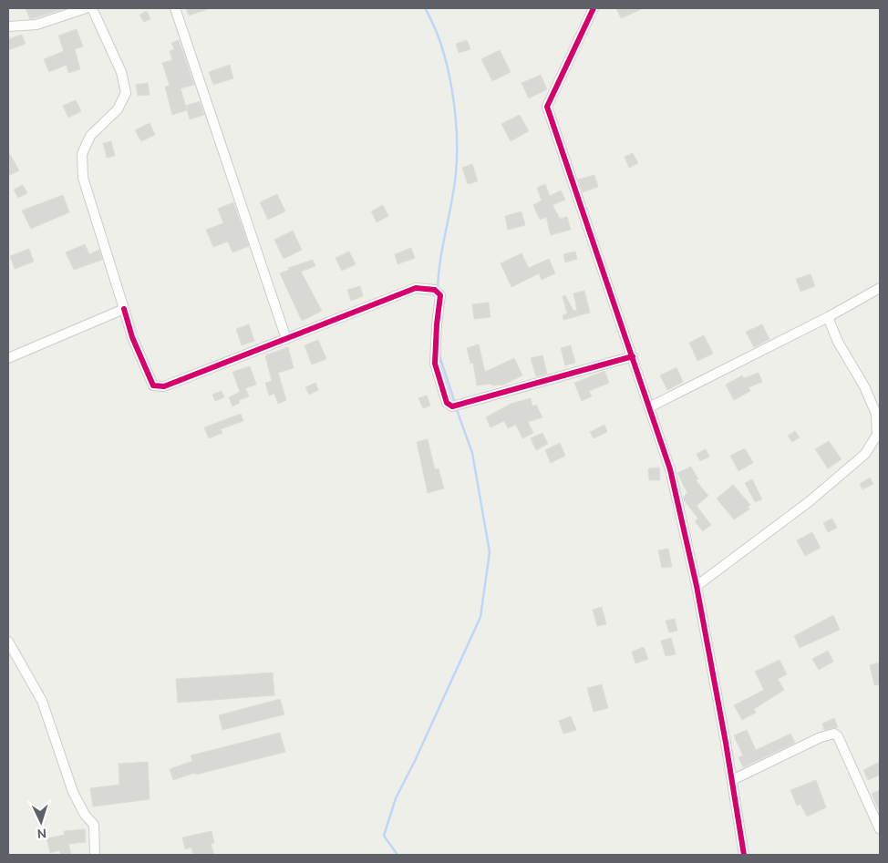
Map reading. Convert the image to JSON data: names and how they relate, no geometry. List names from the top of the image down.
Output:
{
  "north": "bottom"
}
